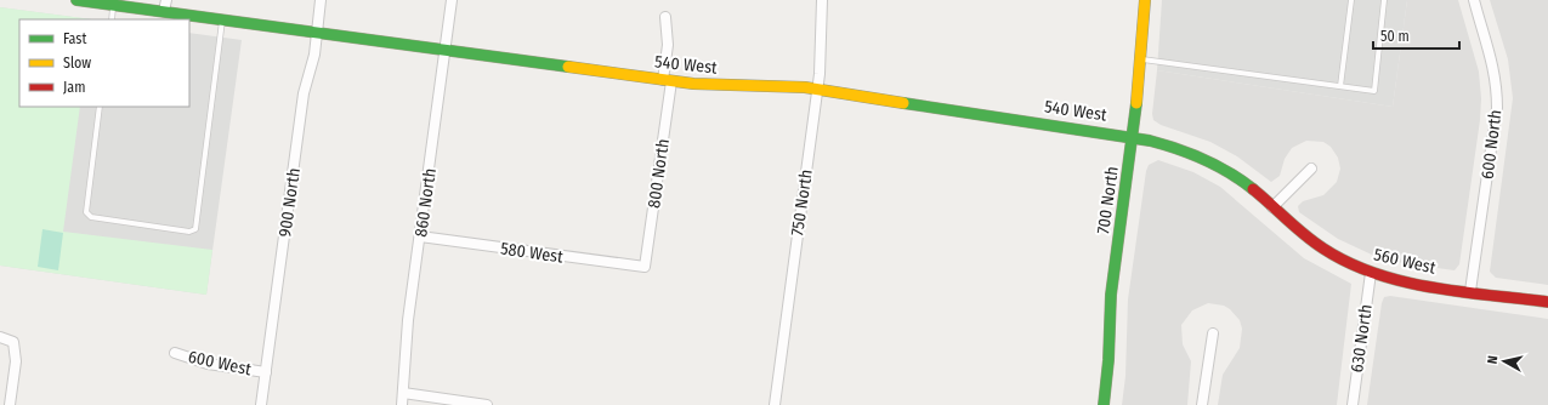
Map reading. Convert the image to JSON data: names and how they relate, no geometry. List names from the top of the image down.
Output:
{
  "streets": {
    "street": [
      "540 West",
      "600 North",
      "800 North",
      "700 North",
      "900 North",
      "860 North",
      "750 North",
      "580 West",
      "560 West",
      "630 North",
      "600 West"
    ]
  },
  "crossings": [
    ["540 West", "800 North"],
    ["540 West", "700 North"],
    ["540 West", "900 North"],
    ["540 West", "860 North"],
    ["540 West", "750 North"],
    ["540 West", "560 West"],
    ["600 North", "560 West"],
    ["800 North", "580 West"],
    ["900 North", "600 West"],
    ["860 North", "580 West"],
    ["560 West", "630 North"]
  ],
  "legend": ["Fast", "Slow", "Jam"],
  "scale_bar": "50 m",
  "north": "left"
}
